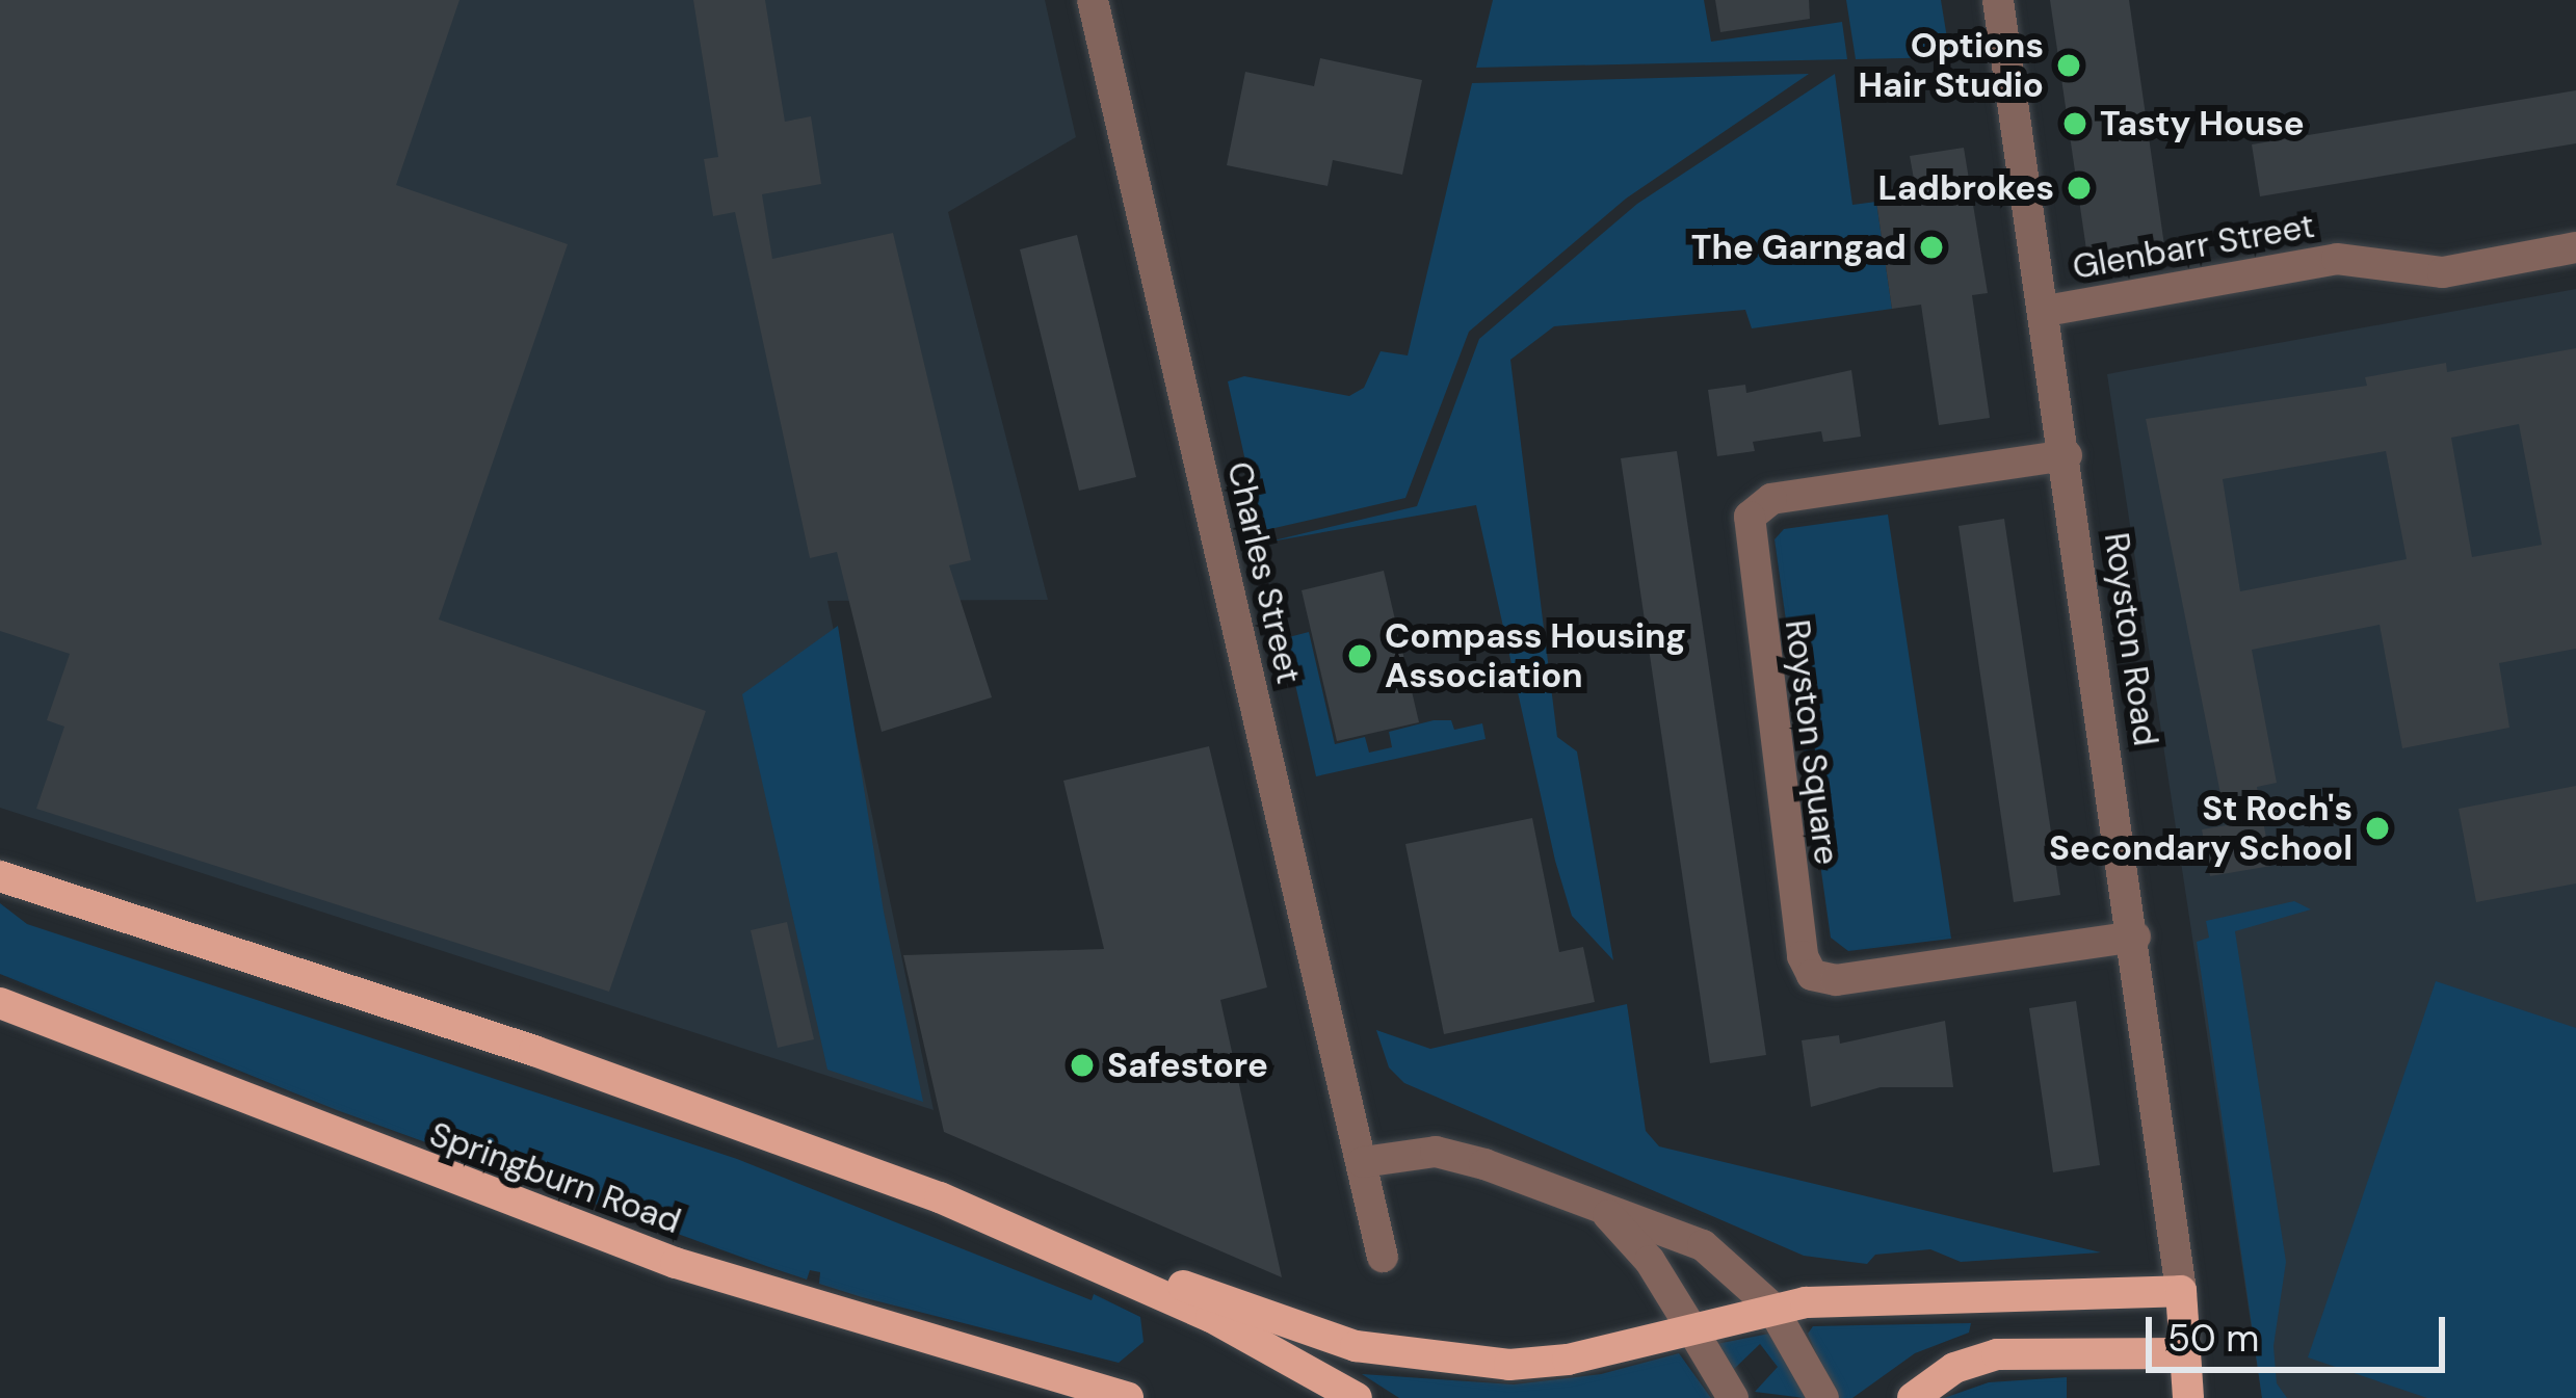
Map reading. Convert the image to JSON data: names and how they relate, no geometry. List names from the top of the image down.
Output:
{
  "streets": {
    "main road": ["Springburn Road"],
    "street": [
      "Glenbarr Street",
      "Charles Street",
      "Royston Road",
      "Royston Square"
    ]
  },
  "crossings": [
    ["Glenbarr Street", "Royston Road"],
    ["Royston Road", "Royston Square"]
  ],
  "places": [
    "Options Hair Studio",
    "Tasty House",
    "Ladbrokes",
    "The Garngad",
    "Compass Housing Association",
    "St Roch's Secondary School",
    "Safestore"
  ],
  "scale_bar": "50 m"
}
